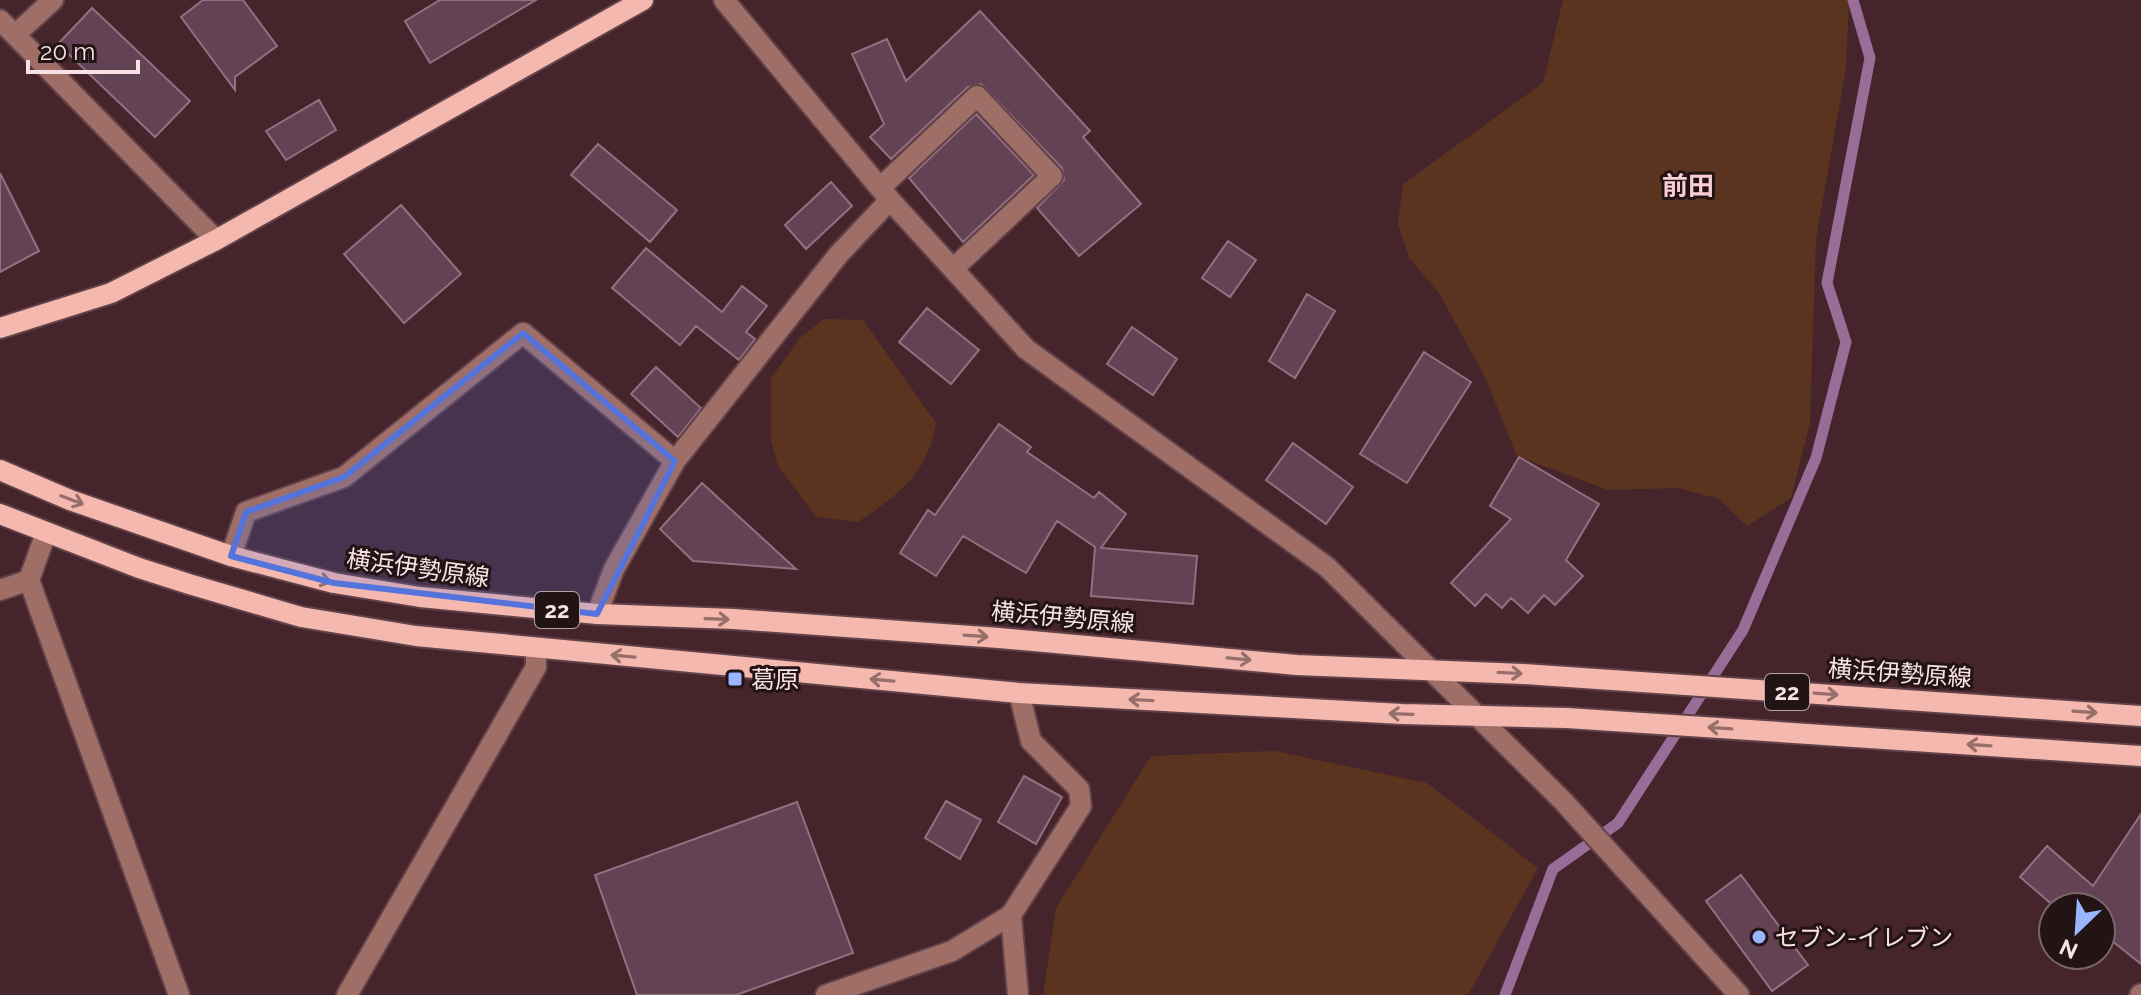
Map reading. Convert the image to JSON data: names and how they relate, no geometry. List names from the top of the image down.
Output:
{
  "streets": {
    "main road": ["横浜伊勢原線", "22"]
  },
  "districts": ["前田"],
  "places": {
    "transit": ["葛原"],
    "other": ["セブン-イレブン"]
  },
  "scale_bar": "20 m",
  "north": "bottom left"
}
